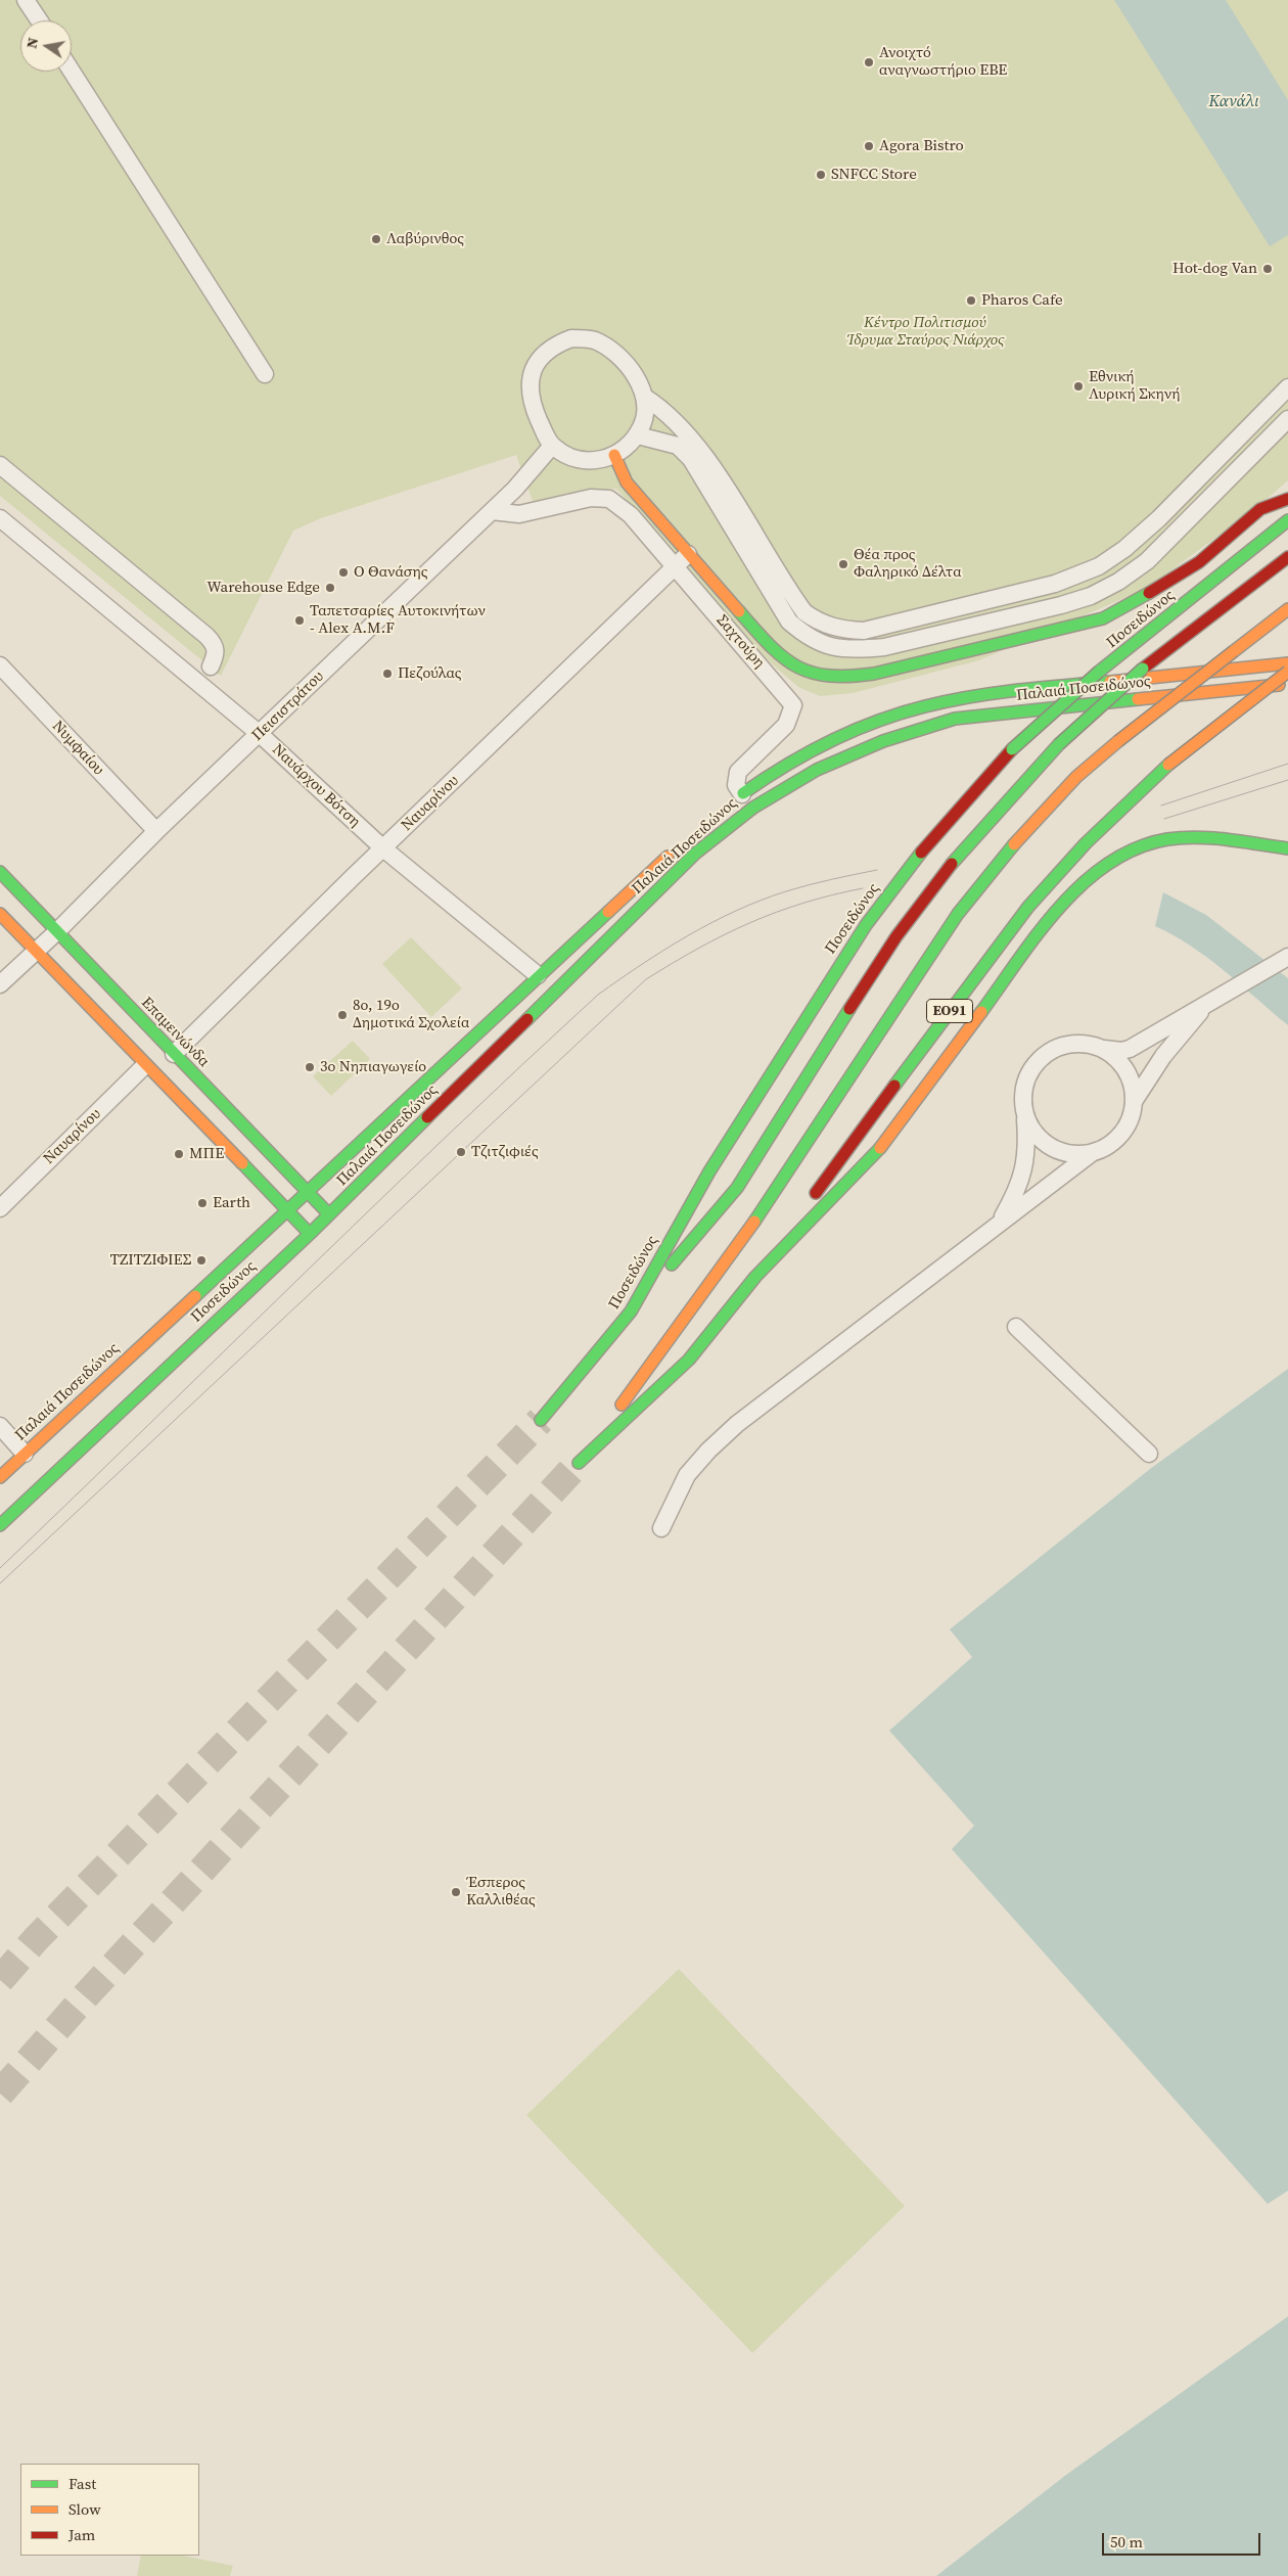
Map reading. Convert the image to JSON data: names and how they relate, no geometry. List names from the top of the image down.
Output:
{
  "streets": {
    "main road": [
      "Ποσειδώνος",
      "Παλαιά Ποσειδώνος",
      "ΕΟ91",
      "Επαμεινώνδα"
    ],
    "street": [
      "Σαχτούρη",
      "Πεισιστράτου",
      "Νυμφαίου",
      "Ναυάρχου Βότση",
      "Ναυαρίνου"
    ]
  },
  "crossings": [
    ["Ποσειδώνος", "Παλαιά Ποσειδώνος"],
    ["Ποσειδώνος", "Επαμεινώνδα"],
    ["Σαχτούρη", "Παλαιά Ποσειδώνος"],
    ["Σαχτούρη", "Πεισιστράτου"],
    ["Σαχτούρη", "Ναυαρίνου"],
    ["Παλαιά Ποσειδώνος", "Ναυάρχου Βότση"],
    ["Παλαιά Ποσειδώνος", "Επαμεινώνδα"],
    ["Πεισιστράτου", "Νυμφαίου"],
    ["Πεισιστράτου", "Ναυάρχου Βότση"],
    ["Πεισιστράτου", "Επαμεινώνδα"],
    ["Ναυάρχου Βότση", "Ναυαρίνου"],
    ["Ναυαρίνου", "Επαμεινώνδα"]
  ],
  "water": ["Κανάλι"],
  "parks": ["Κέντρο Πολιτισμού Ίδρυμα Σταύρος Νιάρχος"],
  "places": [
    "Ανοιχτό αναγνωστήριο ΕΒΕ",
    "Agora Bistro",
    "SNFCC Store",
    "Λαβύρινθος",
    "Hot-dog Van",
    "Pharos Cafe",
    "Εθνική Λυρική Σκηνή",
    "Θέα προς Φαληρικό Δέλτα",
    "Ο Θανάσης",
    "Warehouse Edge",
    "Ταπετσαρίες Αυτοκινήτων - Alex A.M.F",
    "Πεζούλας",
    "8ο, 19ο Δημοτικά Σχολεία",
    "3ο Νηπιαγωγείο",
    "Τζιτζιφιές",
    "ΜΠΕ",
    "Earth",
    "ΤΖΙΤΖΙΦΙΕΣ",
    "Έσπερος Καλλιθέας"
  ],
  "legend": ["Fast", "Slow", "Jam"],
  "scale_bar": "50 m",
  "north": "left"
}
